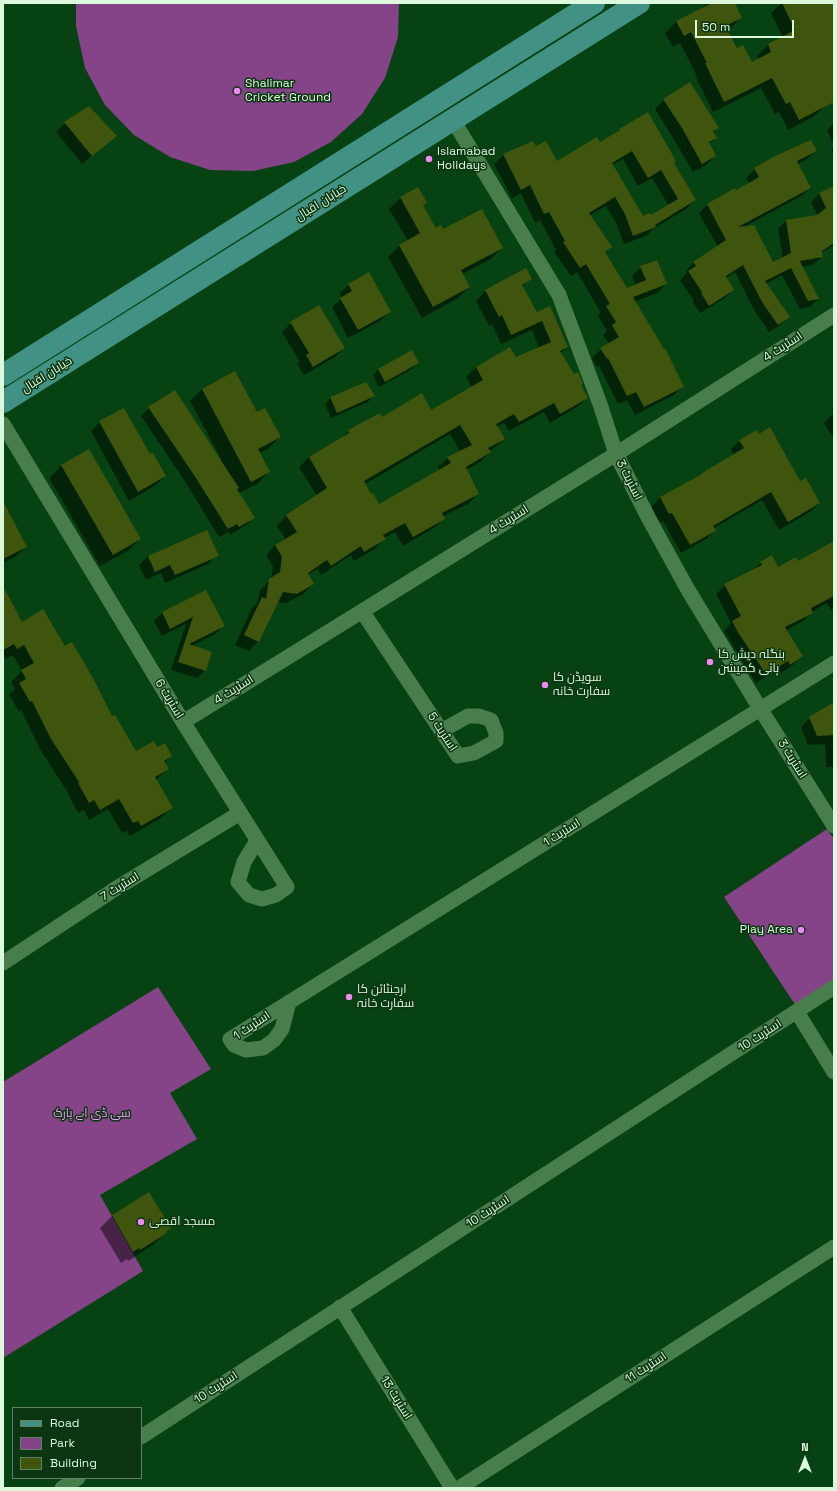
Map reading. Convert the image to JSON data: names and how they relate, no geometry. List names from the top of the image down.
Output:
{
  "streets": {
    "main road": ["خیابان اقبال"],
    "street": [
      "اسٹریٹ 4",
      "اسٹریٹ 3",
      "اسٹریٹ 6",
      "اسٹریٹ 5",
      "اسٹریٹ 1",
      "اسٹریٹ 7",
      "اسٹریٹ 10",
      "اسٹریٹ 11",
      "اسٹریٹ 13"
    ]
  },
  "crossings": [
    ["خیابان اقبال", "اسٹریٹ 3"],
    ["اسٹریٹ 4", "اسٹریٹ 3"],
    ["اسٹریٹ 4", "اسٹریٹ 6"],
    ["اسٹریٹ 4", "اسٹریٹ 5"],
    ["اسٹریٹ 3", "اسٹریٹ 1"],
    ["اسٹریٹ 6", "اسٹریٹ 7"],
    ["اسٹریٹ 10", "اسٹریٹ 13"]
  ],
  "parks": ["سی ڈی اے پارک"],
  "places": [
    "Shalimar Cricket Ground",
    "Islamabad Holidays",
    "بنگلہ دیش کا ہائی کمیشن",
    "سویڈن کا سفارت خانہ",
    "Play Area",
    "ارجنٹائن کا سفارت خانہ",
    "مسجد اقصیٰ"
  ],
  "legend": ["Road", "Park", "Building"],
  "scale_bar": "50 m",
  "north": "top"
}
